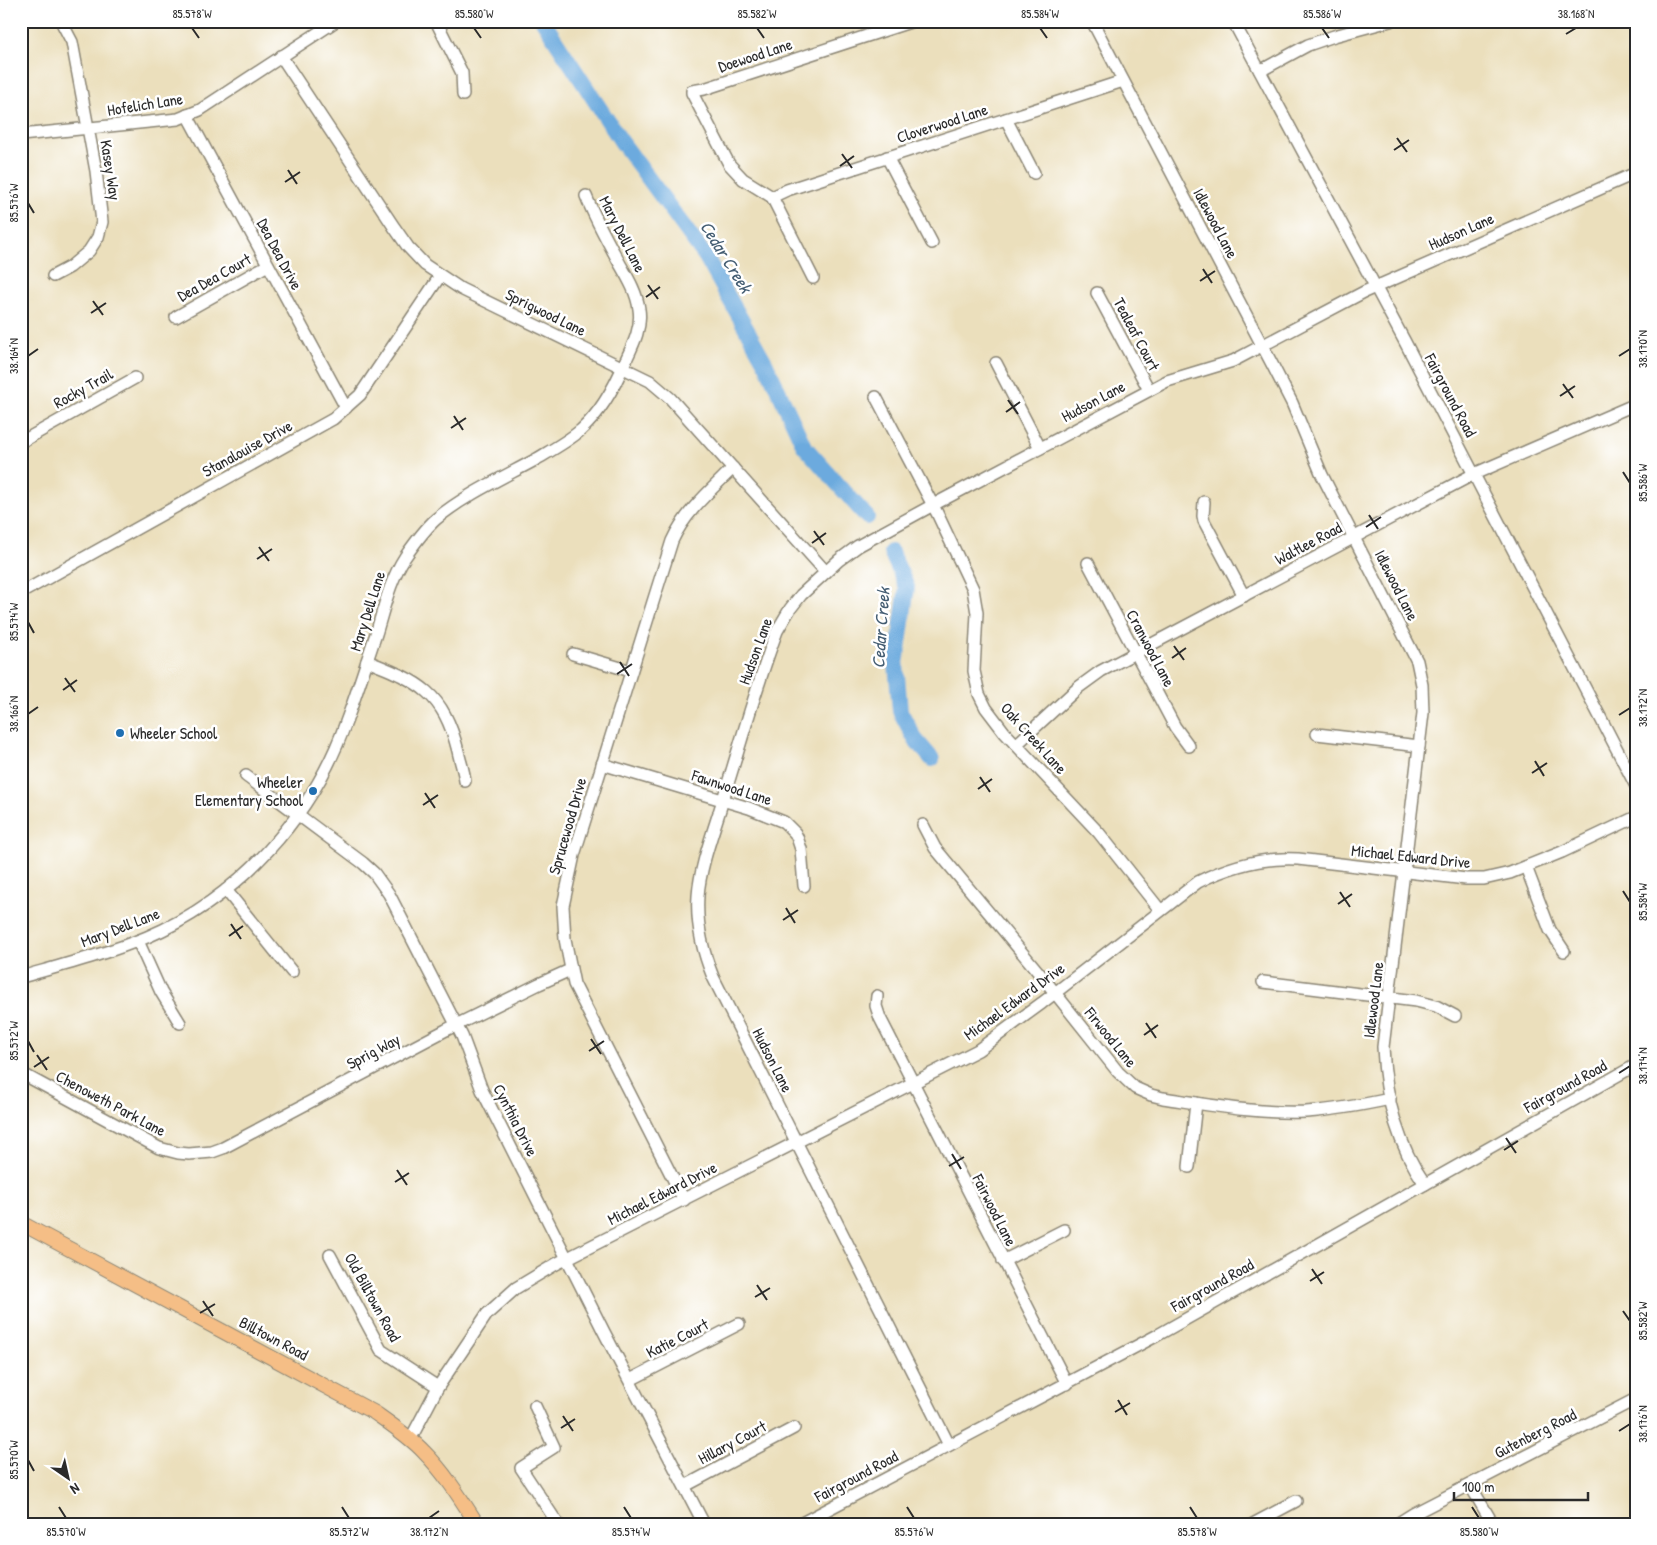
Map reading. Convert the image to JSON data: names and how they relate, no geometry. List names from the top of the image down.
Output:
{
  "streets": {
    "main road": ["Billtown Road"],
    "street": [
      "Doewood Lane",
      "Hofelich Lane",
      "Cloverwood Lane",
      "Kasey Way",
      "Idlewood Lane",
      "Hudson Lane",
      "Mary Dell Lane",
      "Dea Dea Drive",
      "Dea Dea Court",
      "Sprigwood Lane",
      "Tealeaf Court",
      "Rocky Trail",
      "Fairground Road",
      "Stanalouise Drive",
      "Waltlee Road",
      "Cranwood Lane",
      "Oak Creek Lane",
      "Fawnwood Lane",
      "Sprucewood Drive",
      "Michael Edward Drive",
      "Firwood Lane",
      "Sprig Way",
      "Chenoweth Park Lane",
      "Cynthia Drive",
      "Fairwood Lane",
      "Old Billtown Road",
      "Katie Court",
      "Gutenberg Road",
      "Hillary Court"
    ]
  },
  "crossings": [
    ["Doewood Lane", "Cloverwood Lane"],
    ["Hofelich Lane", "Kasey Way"],
    ["Hofelich Lane", "Dea Dea Drive"],
    ["Hofelich Lane", "Sprigwood Lane"],
    ["Cloverwood Lane", "Idlewood Lane"],
    ["Idlewood Lane", "Hudson Lane"],
    ["Idlewood Lane", "Fairground Road"],
    ["Idlewood Lane", "Waltlee Road"],
    ["Idlewood Lane", "Michael Edward Drive"],
    ["Idlewood Lane", "Firwood Lane"],
    ["Hudson Lane", "Sprigwood Lane"],
    ["Hudson Lane", "Tealeaf Court"],
    ["Hudson Lane", "Fairground Road"],
    ["Hudson Lane", "Oak Creek Lane"],
    ["Hudson Lane", "Fawnwood Lane"],
    ["Hudson Lane", "Michael Edward Drive"],
    ["Mary Dell Lane", "Sprigwood Lane"],
    ["Mary Dell Lane", "Cynthia Drive"],
    ["Dea Dea Drive", "Dea Dea Court"],
    ["Dea Dea Drive", "Stanalouise Drive"],
    ["Sprigwood Lane", "Stanalouise Drive"],
    ["Sprigwood Lane", "Sprucewood Drive"],
    ["Fairground Road", "Waltlee Road"],
    ["Fairground Road", "Fairwood Lane"],
    ["Waltlee Road", "Cranwood Lane"],
    ["Waltlee Road", "Oak Creek Lane"],
    ["Oak Creek Lane", "Michael Edward Drive"],
    ["Fawnwood Lane", "Sprucewood Drive"],
    ["Sprucewood Drive", "Michael Edward Drive"],
    ["Sprucewood Drive", "Sprig Way"],
    ["Michael Edward Drive", "Firwood Lane"],
    ["Michael Edward Drive", "Cynthia Drive"],
    ["Michael Edward Drive", "Fairwood Lane"],
    ["Michael Edward Drive", "Old Billtown Road"],
    ["Michael Edward Drive", "Billtown Road"],
    ["Sprig Way", "Chenoweth Park Lane"],
    ["Sprig Way", "Cynthia Drive"],
    ["Cynthia Drive", "Katie Court"],
    ["Cynthia Drive", "Hillary Court"]
  ],
  "water": ["Cedar Creek"],
  "places": ["Wheeler School", "Wheeler Elementary School"],
  "scale_bar": "100 m",
  "north": "bottom right",
  "coordinates": [
    "85.578°W",
    "85.580°W",
    "85.582°W",
    "85.584°W",
    "85.586°W",
    "38.168°N",
    "85.576°W",
    "38.170°N",
    "38.164°N",
    "85.574°W",
    "38.172°N",
    "38.166°N",
    "85.572°W",
    "38.174°N",
    "38.176°N",
    "85.570°W"
  ]
}
